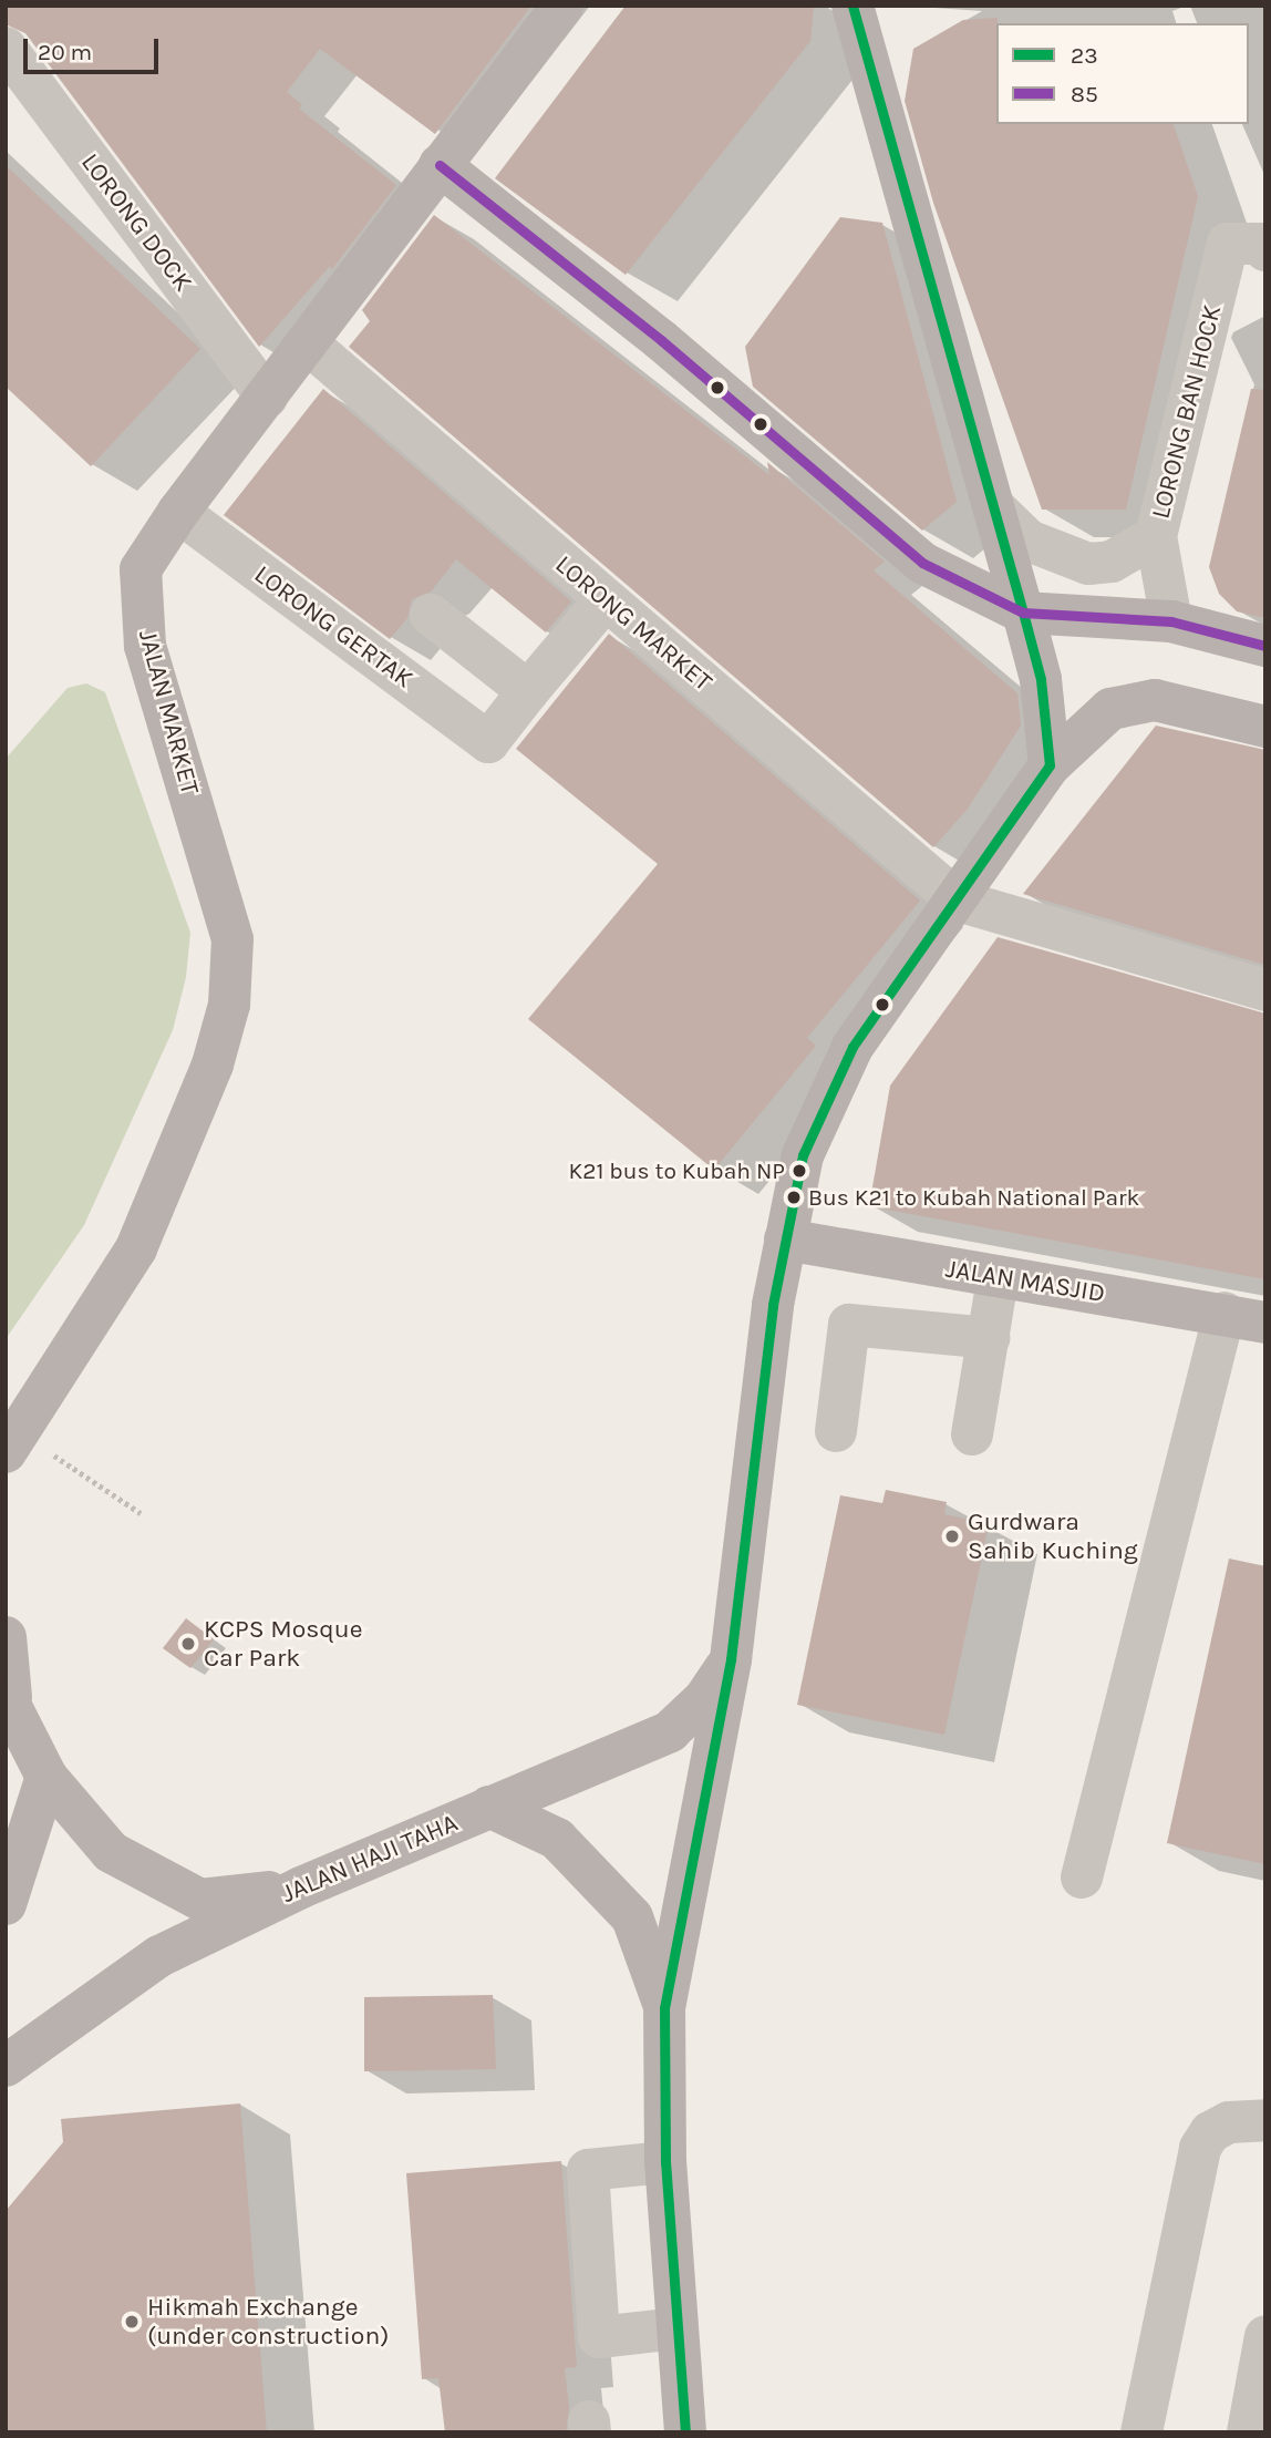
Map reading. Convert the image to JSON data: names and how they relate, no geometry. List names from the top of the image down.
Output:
{
  "streets": {
    "main road": ["JALAN MARKET", "JALAN MASJID", "JALAN HAJI TAHA"],
    "street": [
      "LORONG DOCK",
      "LORONG BAN HOCK",
      "LORONG MARKET",
      "LORONG GERTAK"
    ]
  },
  "crossings": [
    ["LORONG DOCK", "JALAN MARKET"],
    ["LORONG MARKET", "JALAN MARKET"],
    ["LORONG GERTAK", "JALAN MARKET"]
  ],
  "places": [
    "K21 bus to Kubah NP",
    "Bus K21 to Kubah National Park",
    "Gurdwara Sahib Kuching",
    "KCPS Mosque Car Park",
    "Hikmah Exchange (under construction)"
  ],
  "lines": ["transit line 23", "transit line 85"],
  "legend": ["23", "85"],
  "scale_bar": "20 m"
}
